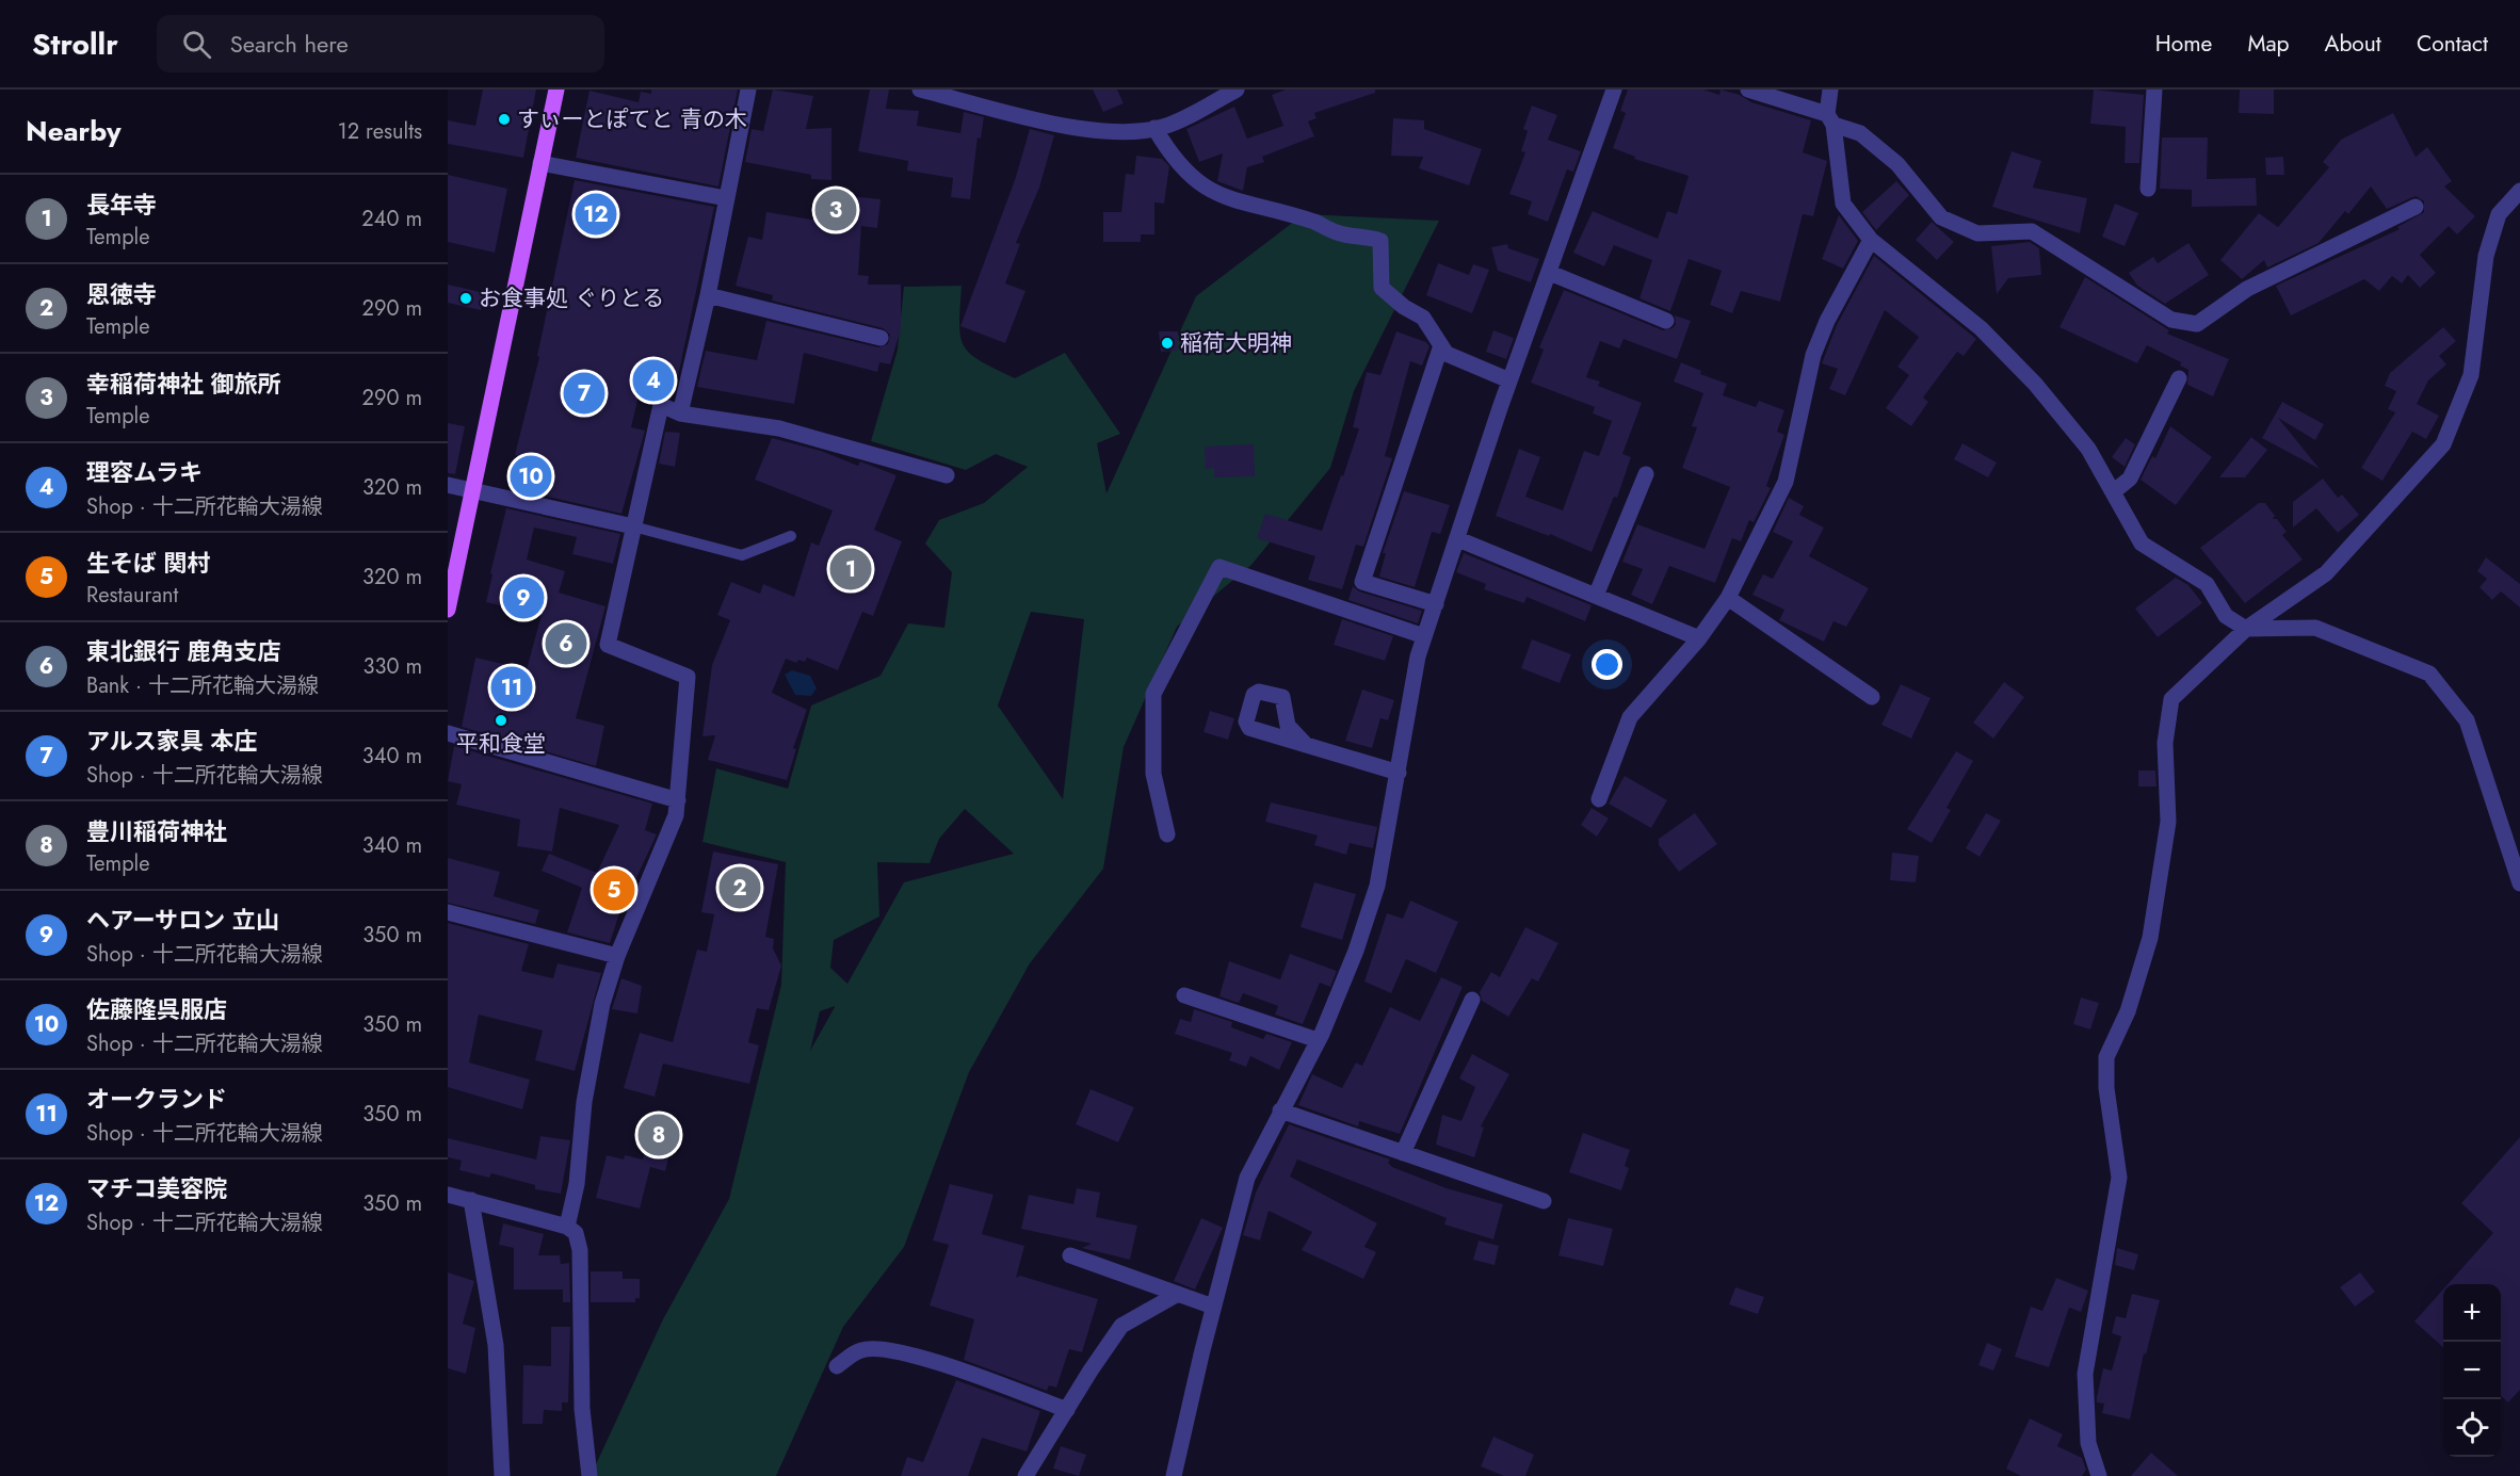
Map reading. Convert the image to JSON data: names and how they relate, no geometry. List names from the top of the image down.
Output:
{
  "places": [
    "すぃーとぽてと 青の木",
    "お食事処 ぐりとる",
    "稲荷大明神",
    "平和食堂"
  ],
  "page": {
    "header": "Strollr",
    "search": "Search here",
    "nav": [
      "Home",
      "Map",
      "About",
      "Contact"
    ],
    "heading": ["Nearby", "12 results"],
    "list": [
      {
        "mark": "1",
        "name": "長年寺",
        "note": "Temple",
        "value": "240 m"
      },
      {
        "mark": "2",
        "name": "恩徳寺",
        "note": "Temple",
        "value": "290 m"
      },
      {
        "mark": "3",
        "name": "幸稲荷神社 御旅所",
        "note": "Temple",
        "value": "290 m"
      },
      {
        "mark": "4",
        "name": "理容ムラキ",
        "note": "Shop · 十二所花輪大湯線",
        "value": "320 m"
      },
      {
        "mark": "5",
        "name": "生そば 関村",
        "note": "Restaurant",
        "value": "320 m"
      },
      {
        "mark": "6",
        "name": "東北銀行 鹿角支店",
        "note": "Bank · 十二所花輪大湯線",
        "value": "330 m"
      },
      {
        "mark": "7",
        "name": "アルス家具 本庄",
        "note": "Shop · 十二所花輪大湯線",
        "value": "340 m"
      },
      {
        "mark": "8",
        "name": "豊川稲荷神社",
        "note": "Temple",
        "value": "340 m"
      },
      {
        "mark": "9",
        "name": "ヘアーサロン 立山",
        "note": "Shop · 十二所花輪大湯線",
        "value": "350 m"
      },
      {
        "mark": "10",
        "name": "佐藤隆呉服店",
        "note": "Shop · 十二所花輪大湯線",
        "value": "350 m"
      },
      {
        "mark": "11",
        "name": "オークランド",
        "note": "Shop · 十二所花輪大湯線",
        "value": "350 m"
      },
      {
        "mark": "12",
        "name": "マチコ美容院",
        "note": "Shop · 十二所花輪大湯線",
        "value": "350 m"
      }
    ],
    "pins": [
      "3",
      "12",
      "4",
      "7",
      "10",
      "1",
      "9",
      "6",
      "11",
      "2",
      "5",
      "8"
    ],
    "map_buttons": ["+", "−"]
  }
}
